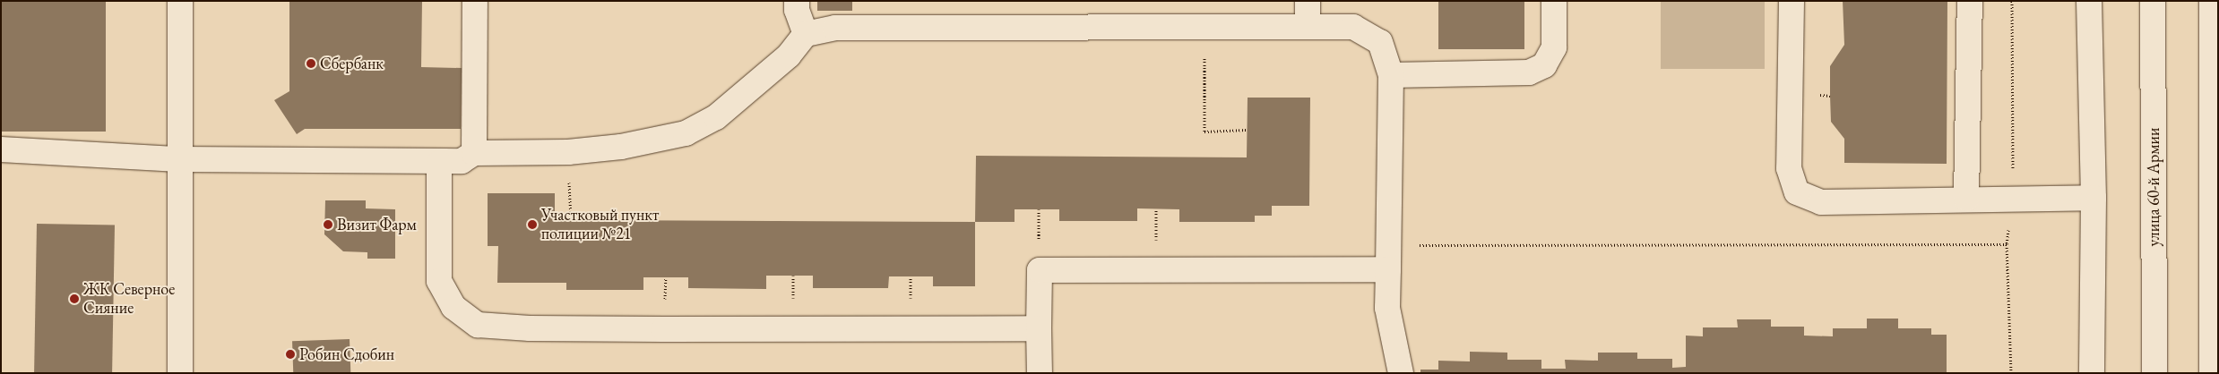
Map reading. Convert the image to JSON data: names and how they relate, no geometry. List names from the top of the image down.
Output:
{
  "streets": {
    "street": ["улица 60-й Армии"]
  },
  "places": [
    "Сбербанк",
    "Визит Фарм",
    "Участковый пункт полиции №21",
    "ЖК Северное Сияние",
    "Робин Сдобин"
  ]
}
